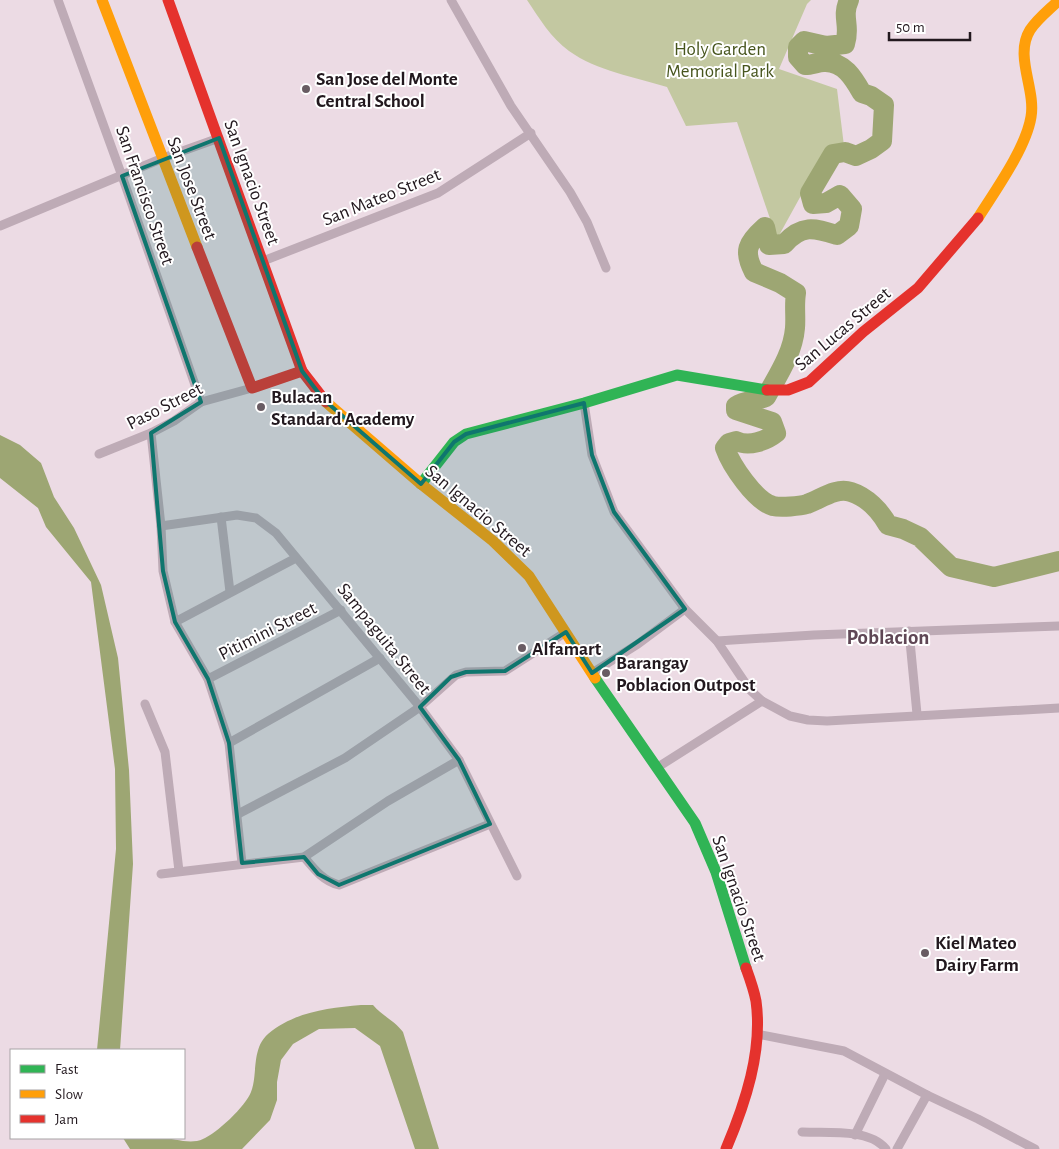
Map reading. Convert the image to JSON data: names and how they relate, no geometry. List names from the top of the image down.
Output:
{
  "streets": {
    "main road": [
      "San Ignacio Street",
      "San Jose Street",
      "San Lucas Street",
      "Paso Street"
    ],
    "street": [
      "San Francisco Street",
      "San Mateo Street",
      "Pitimini Street",
      "Sampaguita Street"
    ]
  },
  "crossings": [
    ["San Ignacio Street", "San Mateo Street"],
    ["San Ignacio Street", "San Lucas Street"],
    ["San Ignacio Street", "Paso Street"],
    ["San Jose Street", "Paso Street"],
    ["San Francisco Street", "Paso Street"],
    ["Pitimini Street", "Sampaguita Street"]
  ],
  "districts": ["Poblacion"],
  "parks": ["Holy Garden Memorial Park"],
  "places": [
    "San Jose del Monte Central School",
    "Bulacan Standard Academy",
    "Alfamart",
    "Barangay Poblacion Outpost",
    "Kiel Mateo Dairy Farm"
  ],
  "legend": ["Fast", "Slow", "Jam"],
  "scale_bar": "50 m"
}
